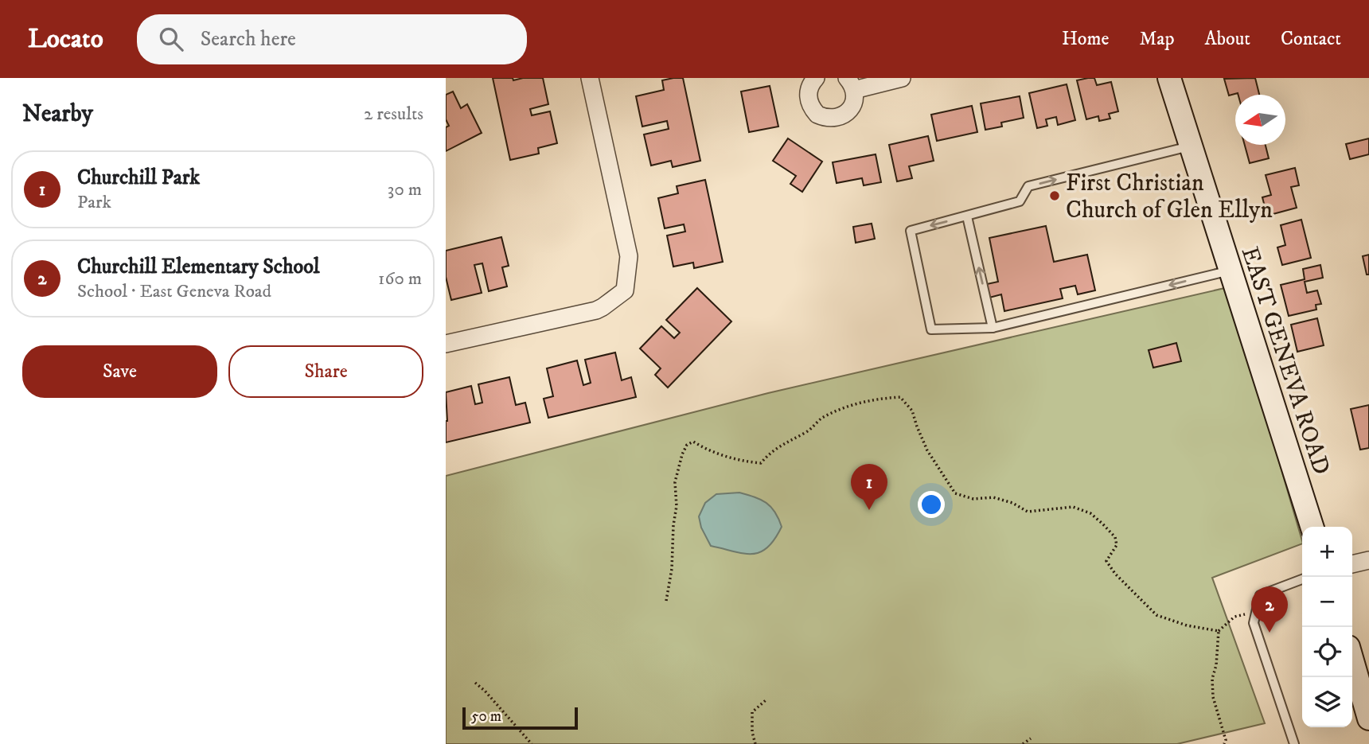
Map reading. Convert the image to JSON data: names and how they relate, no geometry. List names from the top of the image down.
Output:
{
  "streets": {
    "main road": ["EAST GENEVA ROAD"]
  },
  "places": ["First Christian Church of Glen Ellyn"],
  "scale_bar": "50 m",
  "north": "left",
  "page": {
    "header": "Locato",
    "search": "Search here",
    "nav": [
      "Home",
      "Map",
      "About",
      "Contact"
    ],
    "heading": ["Nearby", "2 results"],
    "list": [
      {
        "mark": "1",
        "name": "Churchill Park",
        "note": "Park",
        "value": "30 m"
      },
      {
        "mark": "2",
        "name": "Churchill Elementary School",
        "note": "School · East Geneva Road",
        "value": "160 m"
      }
    ],
    "buttons": ["Save", "Share"],
    "pins": ["1", "2"],
    "map_buttons": ["+", "−"],
    "scale": "50 m"
  }
}
